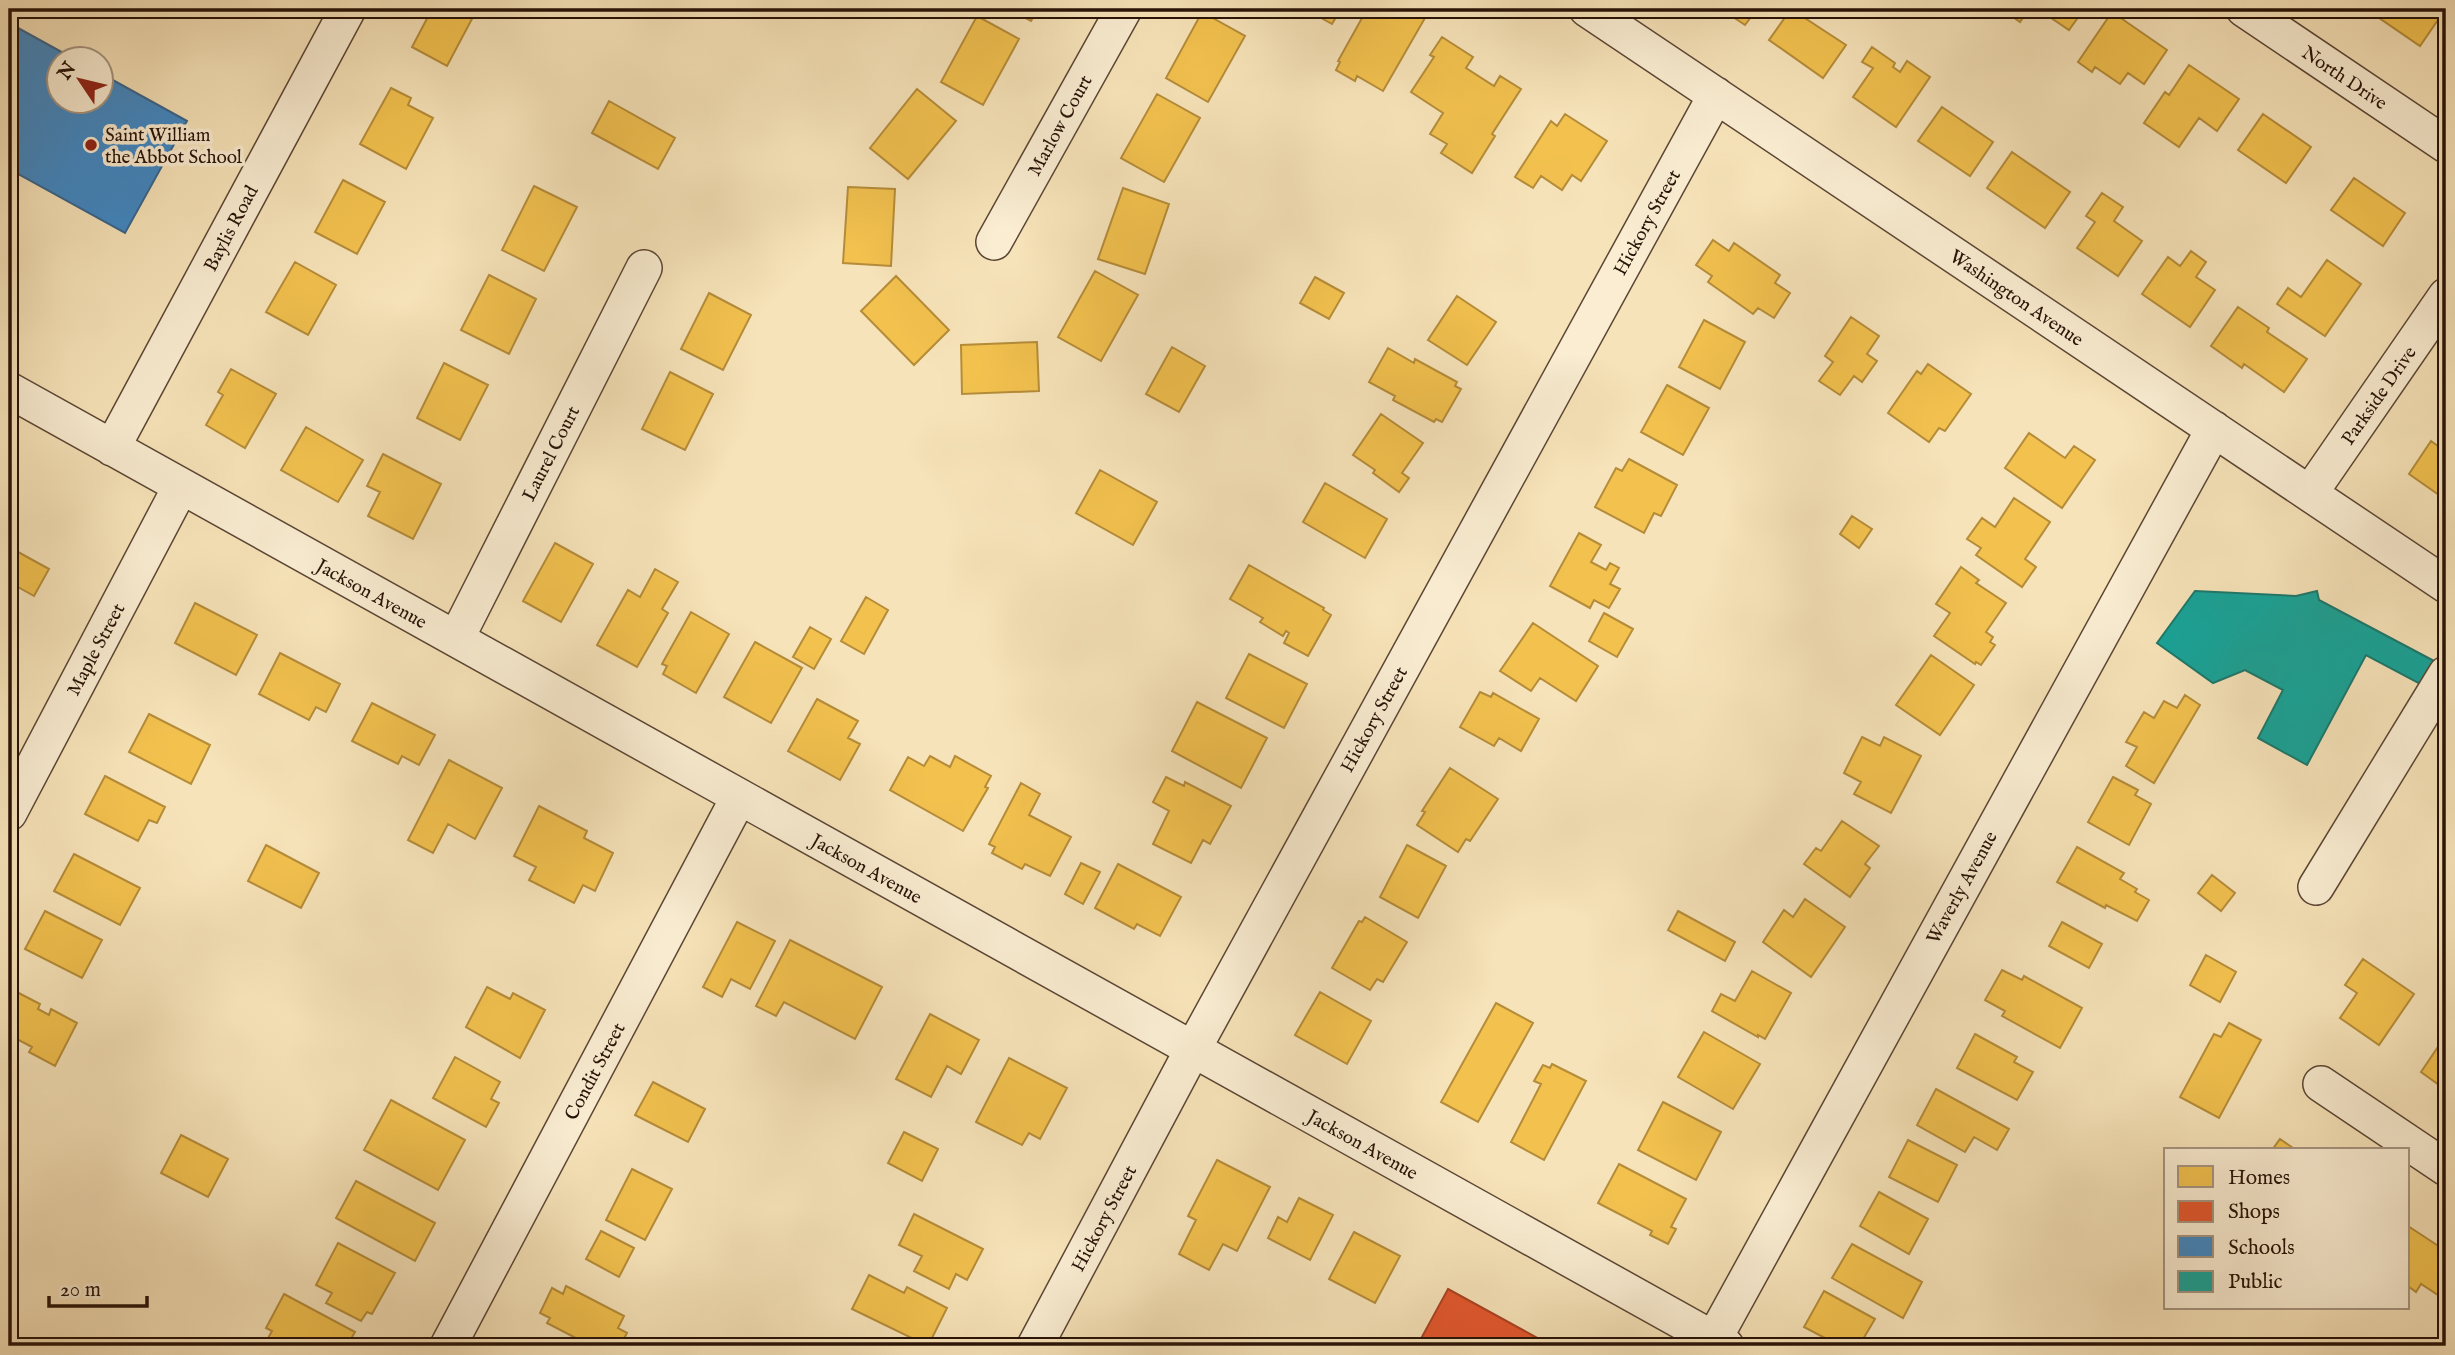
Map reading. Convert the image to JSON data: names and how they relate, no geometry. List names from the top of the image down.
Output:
{
  "streets": {
    "street": [
      "North Drive",
      "Marlow Court",
      "Hickory Street",
      "Baylis Road",
      "Washington Avenue",
      "Parkside Drive",
      "Laurel Court",
      "Jackson Avenue",
      "Maple Street",
      "Waverly Avenue",
      "Condit Street"
    ]
  },
  "crossings": [
    ["Hickory Street", "Washington Avenue"],
    ["Hickory Street", "Jackson Avenue"],
    ["Baylis Road", "Jackson Avenue"],
    ["Washington Avenue", "Parkside Drive"],
    ["Washington Avenue", "Waverly Avenue"],
    ["Laurel Court", "Jackson Avenue"],
    ["Jackson Avenue", "Maple Street"],
    ["Jackson Avenue", "Waverly Avenue"],
    ["Jackson Avenue", "Condit Street"]
  ],
  "places": ["Saint William the Abbot School"],
  "legend": [
    "Homes",
    "Shops",
    "Schools",
    "Public"
  ],
  "scale_bar": "20 m",
  "north": "top left"
}
